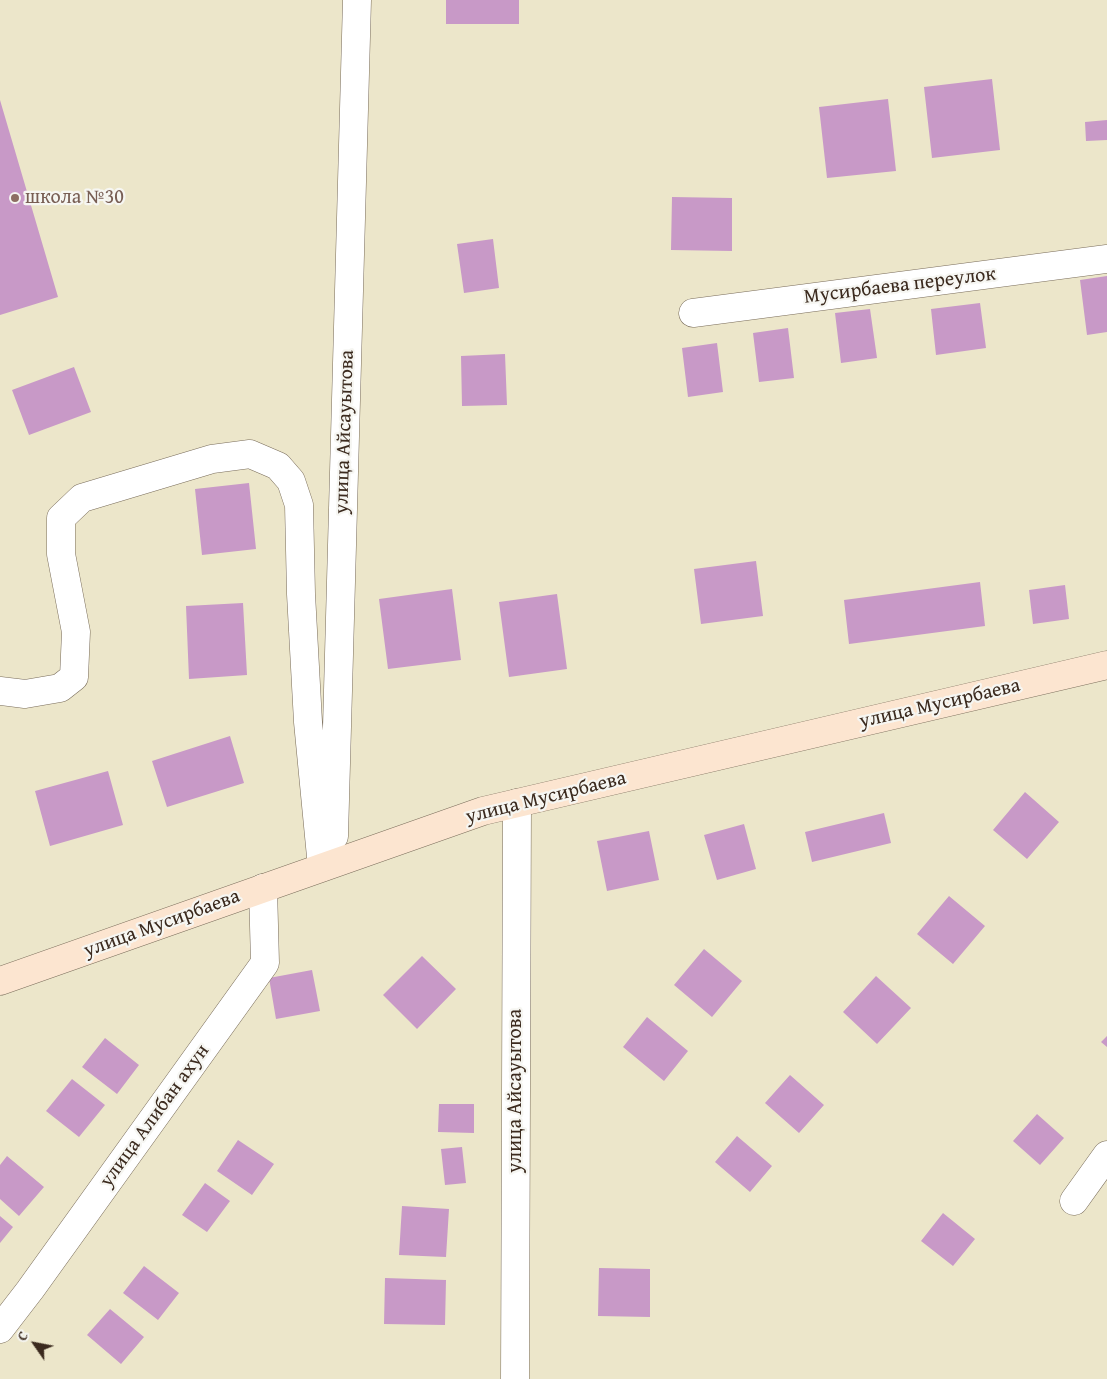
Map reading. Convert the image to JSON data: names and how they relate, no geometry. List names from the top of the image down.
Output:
{
  "streets": {
    "street": [
      "Мусирбаева переулок",
      "улица Айсауытова",
      "улица Мусирбаева",
      "улица Алибан ахун"
    ]
  },
  "crossings": [
    ["улица Айсауытова", "улица Мусирбаева"],
    ["улица Мусирбаева", "улица Алибан ахун"]
  ],
  "places": ["школа №30"],
  "north": "top left"
}
